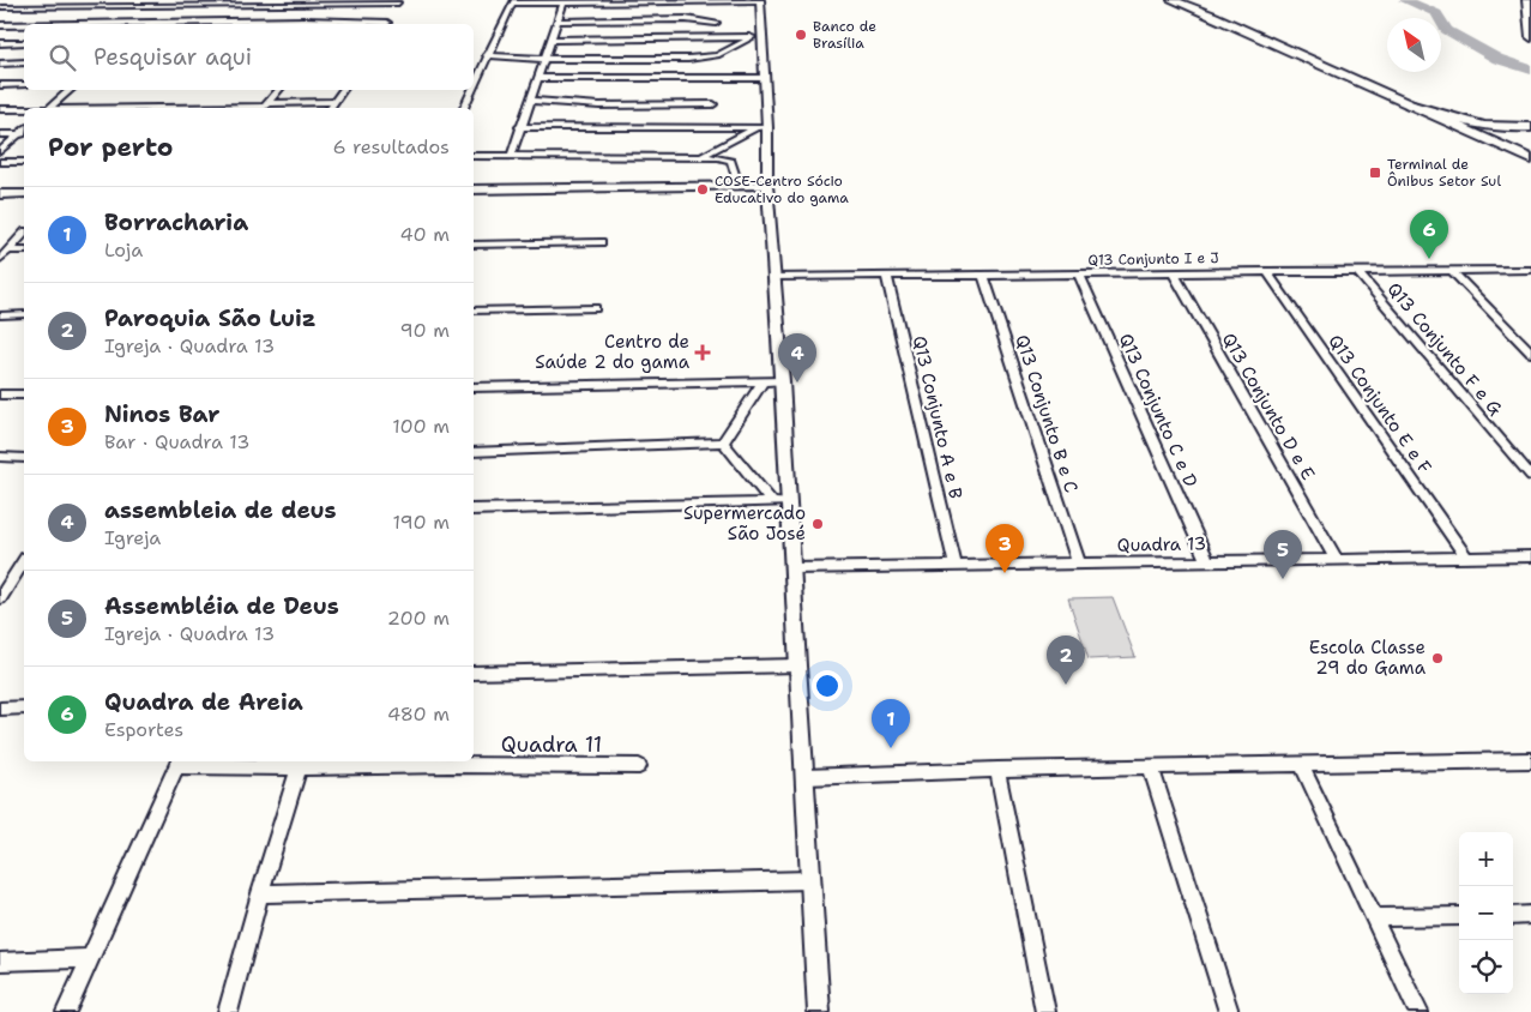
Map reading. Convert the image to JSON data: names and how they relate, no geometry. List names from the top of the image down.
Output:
{
  "streets": {
    "street": [
      "Q13 Conjunto I e J",
      "Q13 Conjunto F e G",
      "Q13 Conjunto E e F",
      "Q13 Conjunto D e E",
      "Q13 Conjunto C e D",
      "Q13 Conjunto B e C",
      "Q13 Conjunto A e B",
      "Quadra 13",
      "Quadra 11"
    ]
  },
  "crossings": [
    ["Q13 Conjunto I e J", "Q13 Conjunto F e G"],
    ["Q13 Conjunto I e J", "Q13 Conjunto E e F"],
    ["Q13 Conjunto I e J", "Q13 Conjunto D e E"],
    ["Q13 Conjunto I e J", "Q13 Conjunto C e D"],
    ["Q13 Conjunto I e J", "Q13 Conjunto B e C"],
    ["Q13 Conjunto I e J", "Q13 Conjunto A e B"],
    ["Q13 Conjunto E e F", "Quadra 13"],
    ["Q13 Conjunto D e E", "Quadra 13"],
    ["Q13 Conjunto C e D", "Quadra 13"],
    ["Q13 Conjunto B e C", "Quadra 13"],
    ["Q13 Conjunto A e B", "Quadra 13"]
  ],
  "places": {
    "other": [
      "Banco de Brasília",
      "COSE-Centro Sócio Educativo do gama",
      "Supermercado São José",
      "Escola Classe 29 do Gama"
    ],
    "transit": ["Terminal de Ônibus Setor Sul"],
    "health": ["Centro de Saúde 2 do gama"]
  },
  "north": "top left",
  "page": {
    "search": "Pesquisar aqui",
    "heading": ["Por perto", "6 resultados"],
    "list": [
      {
        "mark": "1",
        "name": "Borracharia",
        "note": "Loja",
        "value": "40 m"
      },
      {
        "mark": "2",
        "name": "Paroquia São Luiz",
        "note": "Igreja · Quadra 13",
        "value": "90 m"
      },
      {
        "mark": "3",
        "name": "Ninos Bar",
        "note": "Bar · Quadra 13",
        "value": "100 m"
      },
      {
        "mark": "4",
        "name": "assembleia de deus",
        "note": "Igreja",
        "value": "190 m"
      },
      {
        "mark": "5",
        "name": "Assembléia de Deus",
        "note": "Igreja · Quadra 13",
        "value": "200 m"
      },
      {
        "mark": "6",
        "name": "Quadra de Areia",
        "note": "Esportes",
        "value": "480 m"
      }
    ],
    "pins": [
      "6",
      "4",
      "3",
      "5",
      "2",
      "1"
    ],
    "map_buttons": ["+", "−"]
  }
}
